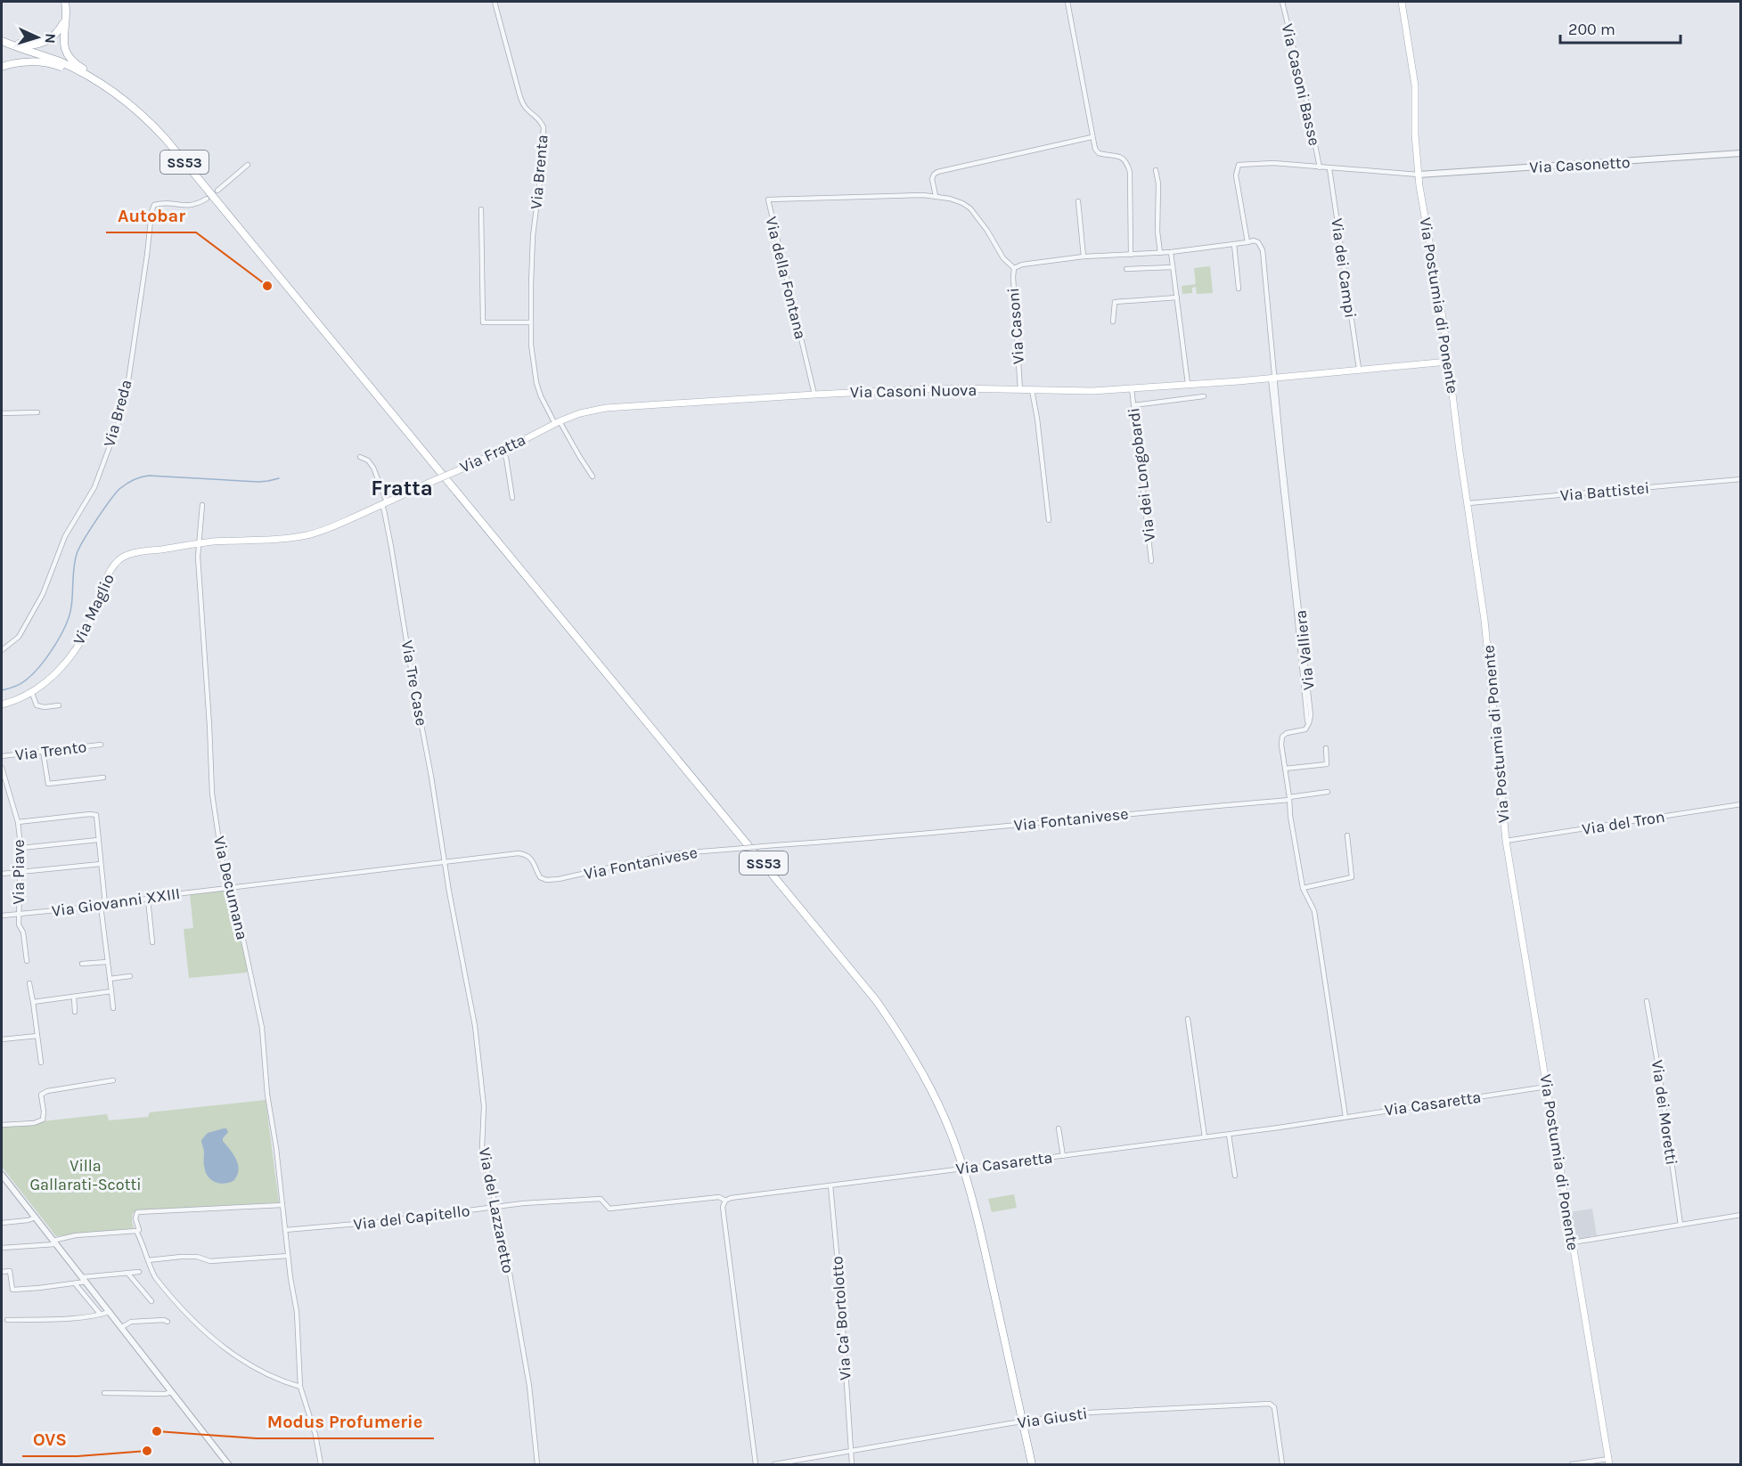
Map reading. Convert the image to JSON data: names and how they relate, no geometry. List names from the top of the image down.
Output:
{
  "streets": {
    "highway": ["SS53"],
    "main road": [
      "Via Postumia di Ponente",
      "Via Casoni Nuova",
      "Via Fratta",
      "Via Maglio"
    ],
    "street": [
      "Via Casoni Basse",
      "Via Casonetto",
      "Via Brenta",
      "Via dei Campi",
      "Via della Fontana",
      "Via Casoni",
      "Via Breda",
      "Via dei Longobardi",
      "Via Battistei",
      "Via Valliera",
      "Via Tre Case",
      "Via Trento",
      "Via Fontanivese",
      "Via del Tron",
      "Via Piave",
      "Via Decumana",
      "Via Giovanni XXIII",
      "Via Casaretta",
      "Via dei Moretti",
      "Via del Lazzaretto",
      "Via del Capitello",
      "Via Ca' Bortolotto",
      "Via Giusti"
    ]
  },
  "crossings": [
    ["Via Casonetto", "Via Postumia di Ponente"],
    ["Via Brenta", "Via Fratta"],
    ["Via dei Campi", "Via Casoni Nuova"],
    ["Via della Fontana", "Via Casoni"],
    ["Via della Fontana", "Via Casoni Nuova"],
    ["Via Postumia di Ponente", "Via Casoni Nuova"],
    ["Via Postumia di Ponente", "Via Battistei"],
    ["Via Postumia di Ponente", "Via del Tron"],
    ["Via Postumia di Ponente", "Via Casaretta"],
    ["Via Casoni", "Via Casoni Nuova"],
    ["Via Casoni", "Via Valliera"],
    ["Via Casoni Nuova", "Via Fratta"],
    ["Via Casoni Nuova", "Via dei Longobardi"],
    ["Via Casoni Nuova", "Via Valliera"],
    ["Via Fratta", "Via Maglio"],
    ["Via Fratta", "Via Tre Case"],
    ["Via Fratta", "Via Decumana"],
    ["Via Maglio", "Via Decumana"],
    ["Via Tre Case", "Via Fontanivese"],
    ["Via Tre Case", "Via del Lazzaretto"],
    ["Via Fontanivese", "Via Decumana"],
    ["Via Fontanivese", "Via Giovanni XXIII"],
    ["Via Fontanivese", "Via del Lazzaretto"],
    ["Via Piave", "Via Giovanni XXIII"],
    ["Via Decumana", "Via Giovanni XXIII"],
    ["Via Decumana", "Via del Capitello"],
    ["Via Casaretta", "Via del Capitello"],
    ["Via Casaretta", "Via Ca' Bortolotto"],
    ["Via del Lazzaretto", "Via del Capitello"],
    ["Via Ca' Bortolotto", "Via Giusti"]
  ],
  "districts": ["Fratta"],
  "parks": ["Villa Gallarati-Scotti"],
  "places": ["Autobar", "Modus Profumerie", "OVS"],
  "scale_bar": "200 m",
  "north": "right"
}
